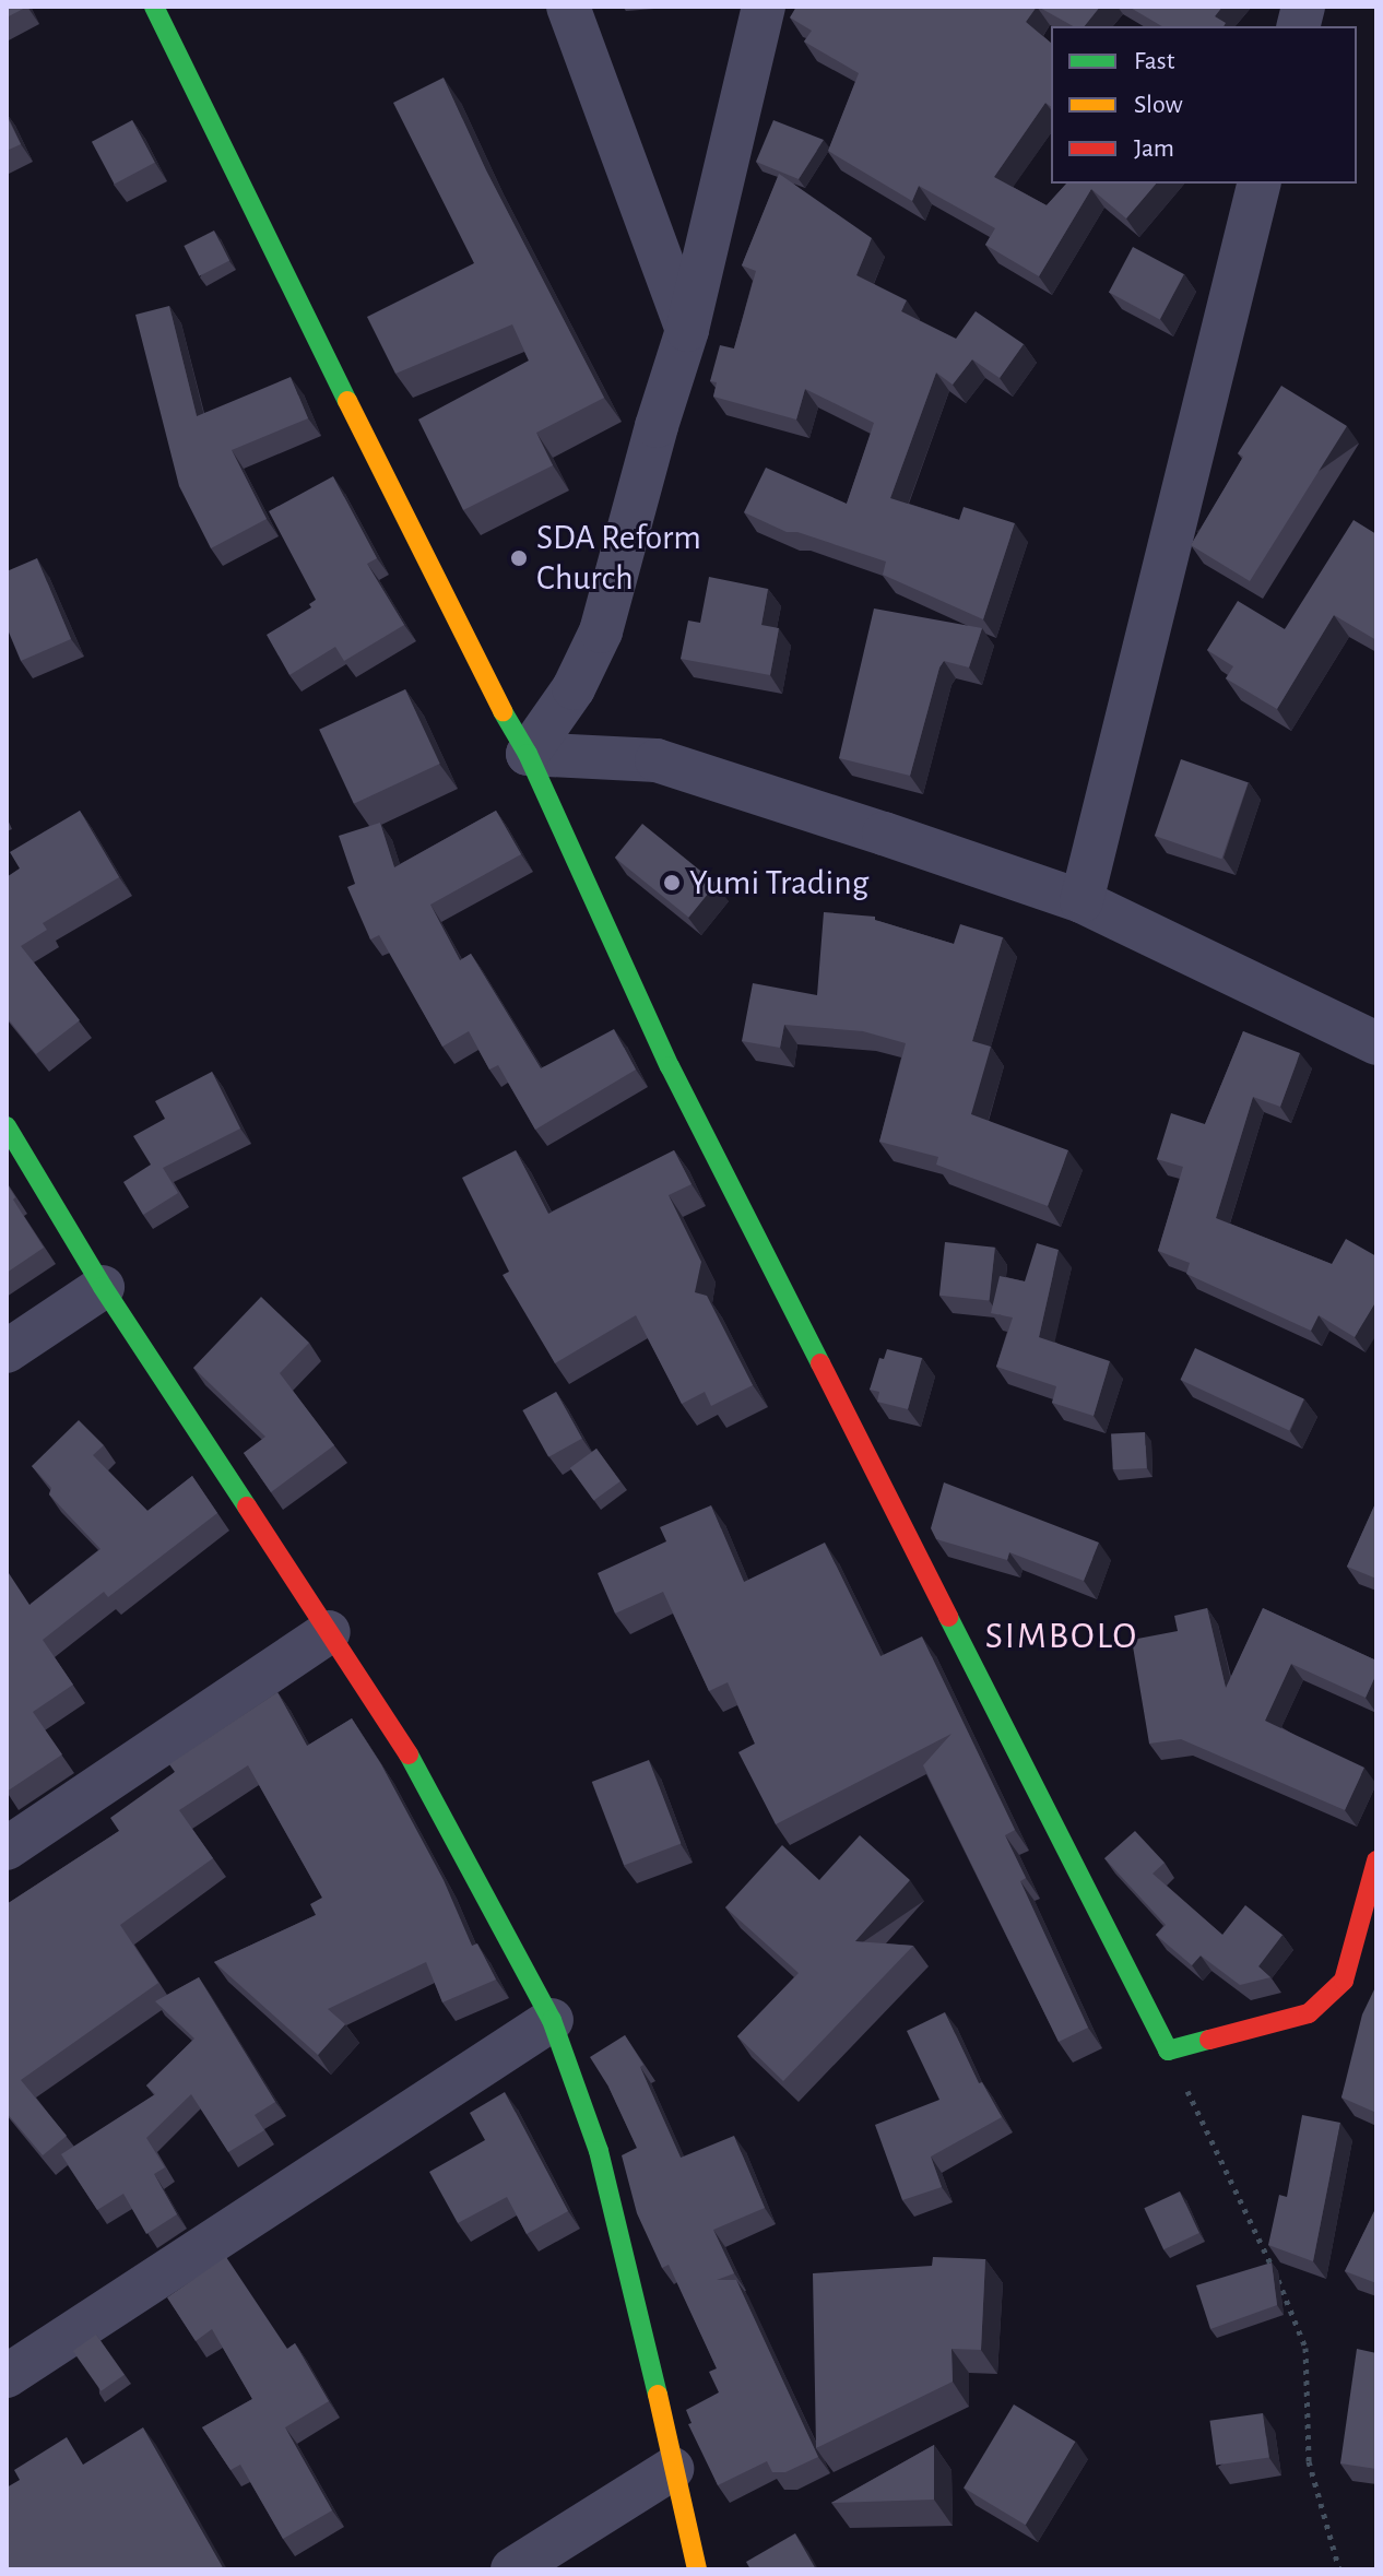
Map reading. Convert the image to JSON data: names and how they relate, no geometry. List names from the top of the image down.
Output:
{
  "districts": ["SIMBOLO"],
  "places": ["SDA Reform Church", "Yumi Trading"],
  "legend": ["Fast", "Slow", "Jam"]
}
